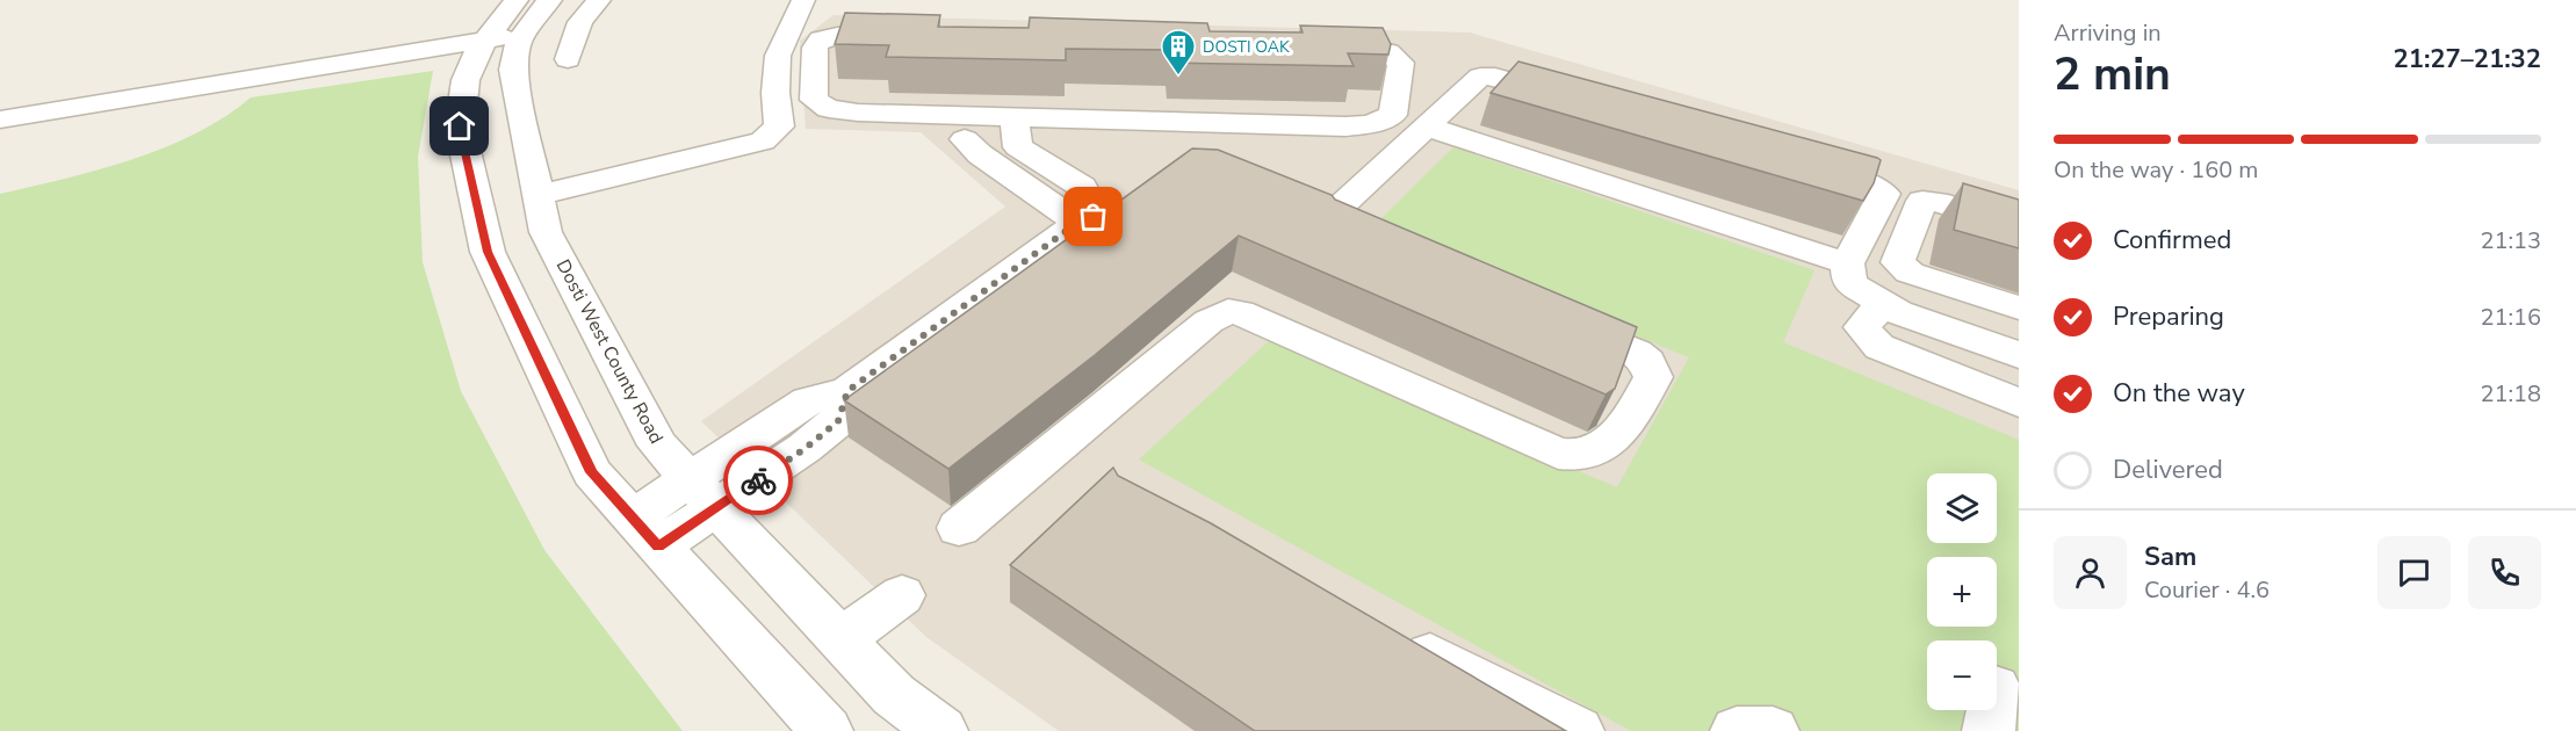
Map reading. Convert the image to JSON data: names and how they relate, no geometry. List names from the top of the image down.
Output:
{
  "streets": {
    "street": ["Dosti West County Road"]
  },
  "places": {
    "building": ["DOSTI OAK"]
  },
  "page": {
    "heading": ["2 min", "Arriving in", "21:27–21:32"],
    "panel": ["Sam", "Courier · 4.6"],
    "bar": "On the way · 160 m",
    "list": [
      ["Confirmed", "21:13"],
      ["Preparing", "21:16"],
      ["On the way", "21:18"],
      "Delivered"
    ],
    "map_buttons": ["+", "−"]
  }
}
